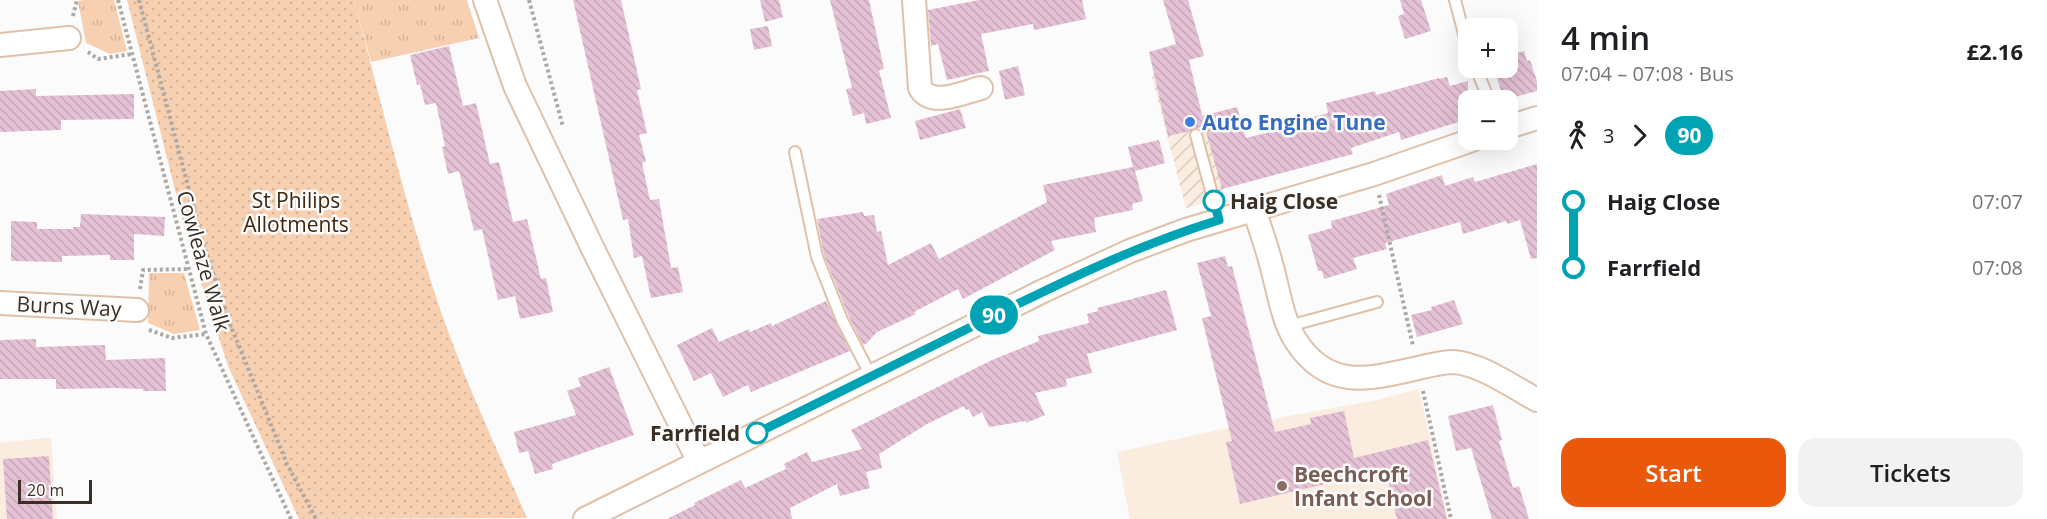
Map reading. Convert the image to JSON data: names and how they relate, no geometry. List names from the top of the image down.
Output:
{
  "streets": {
    "street": ["Burns Way"],
    "path": ["Cowleaze Walk"]
  },
  "parks": ["St Philips Allotments"],
  "places": [
    "Auto Engine Tune",
    "Haig Close",
    "Farrfield",
    "Beechcroft Infant School"
  ],
  "lines": ["bus line 90"],
  "scale_bar": "20 m",
  "page": {
    "on_map": "90",
    "heading": ["4 min", "07:04 – 07:08 · Bus", "£2.16"],
    "map_buttons": ["+", "−"],
    "legs": ["3", "90"],
    "list": [
      {
        "name": "Haig Close",
        "value": "07:07"
      },
      {
        "name": "Farrfield",
        "value": "07:08"
      }
    ],
    "buttons": ["Start", "Tickets"],
    "scale": "20 m"
  }
}
